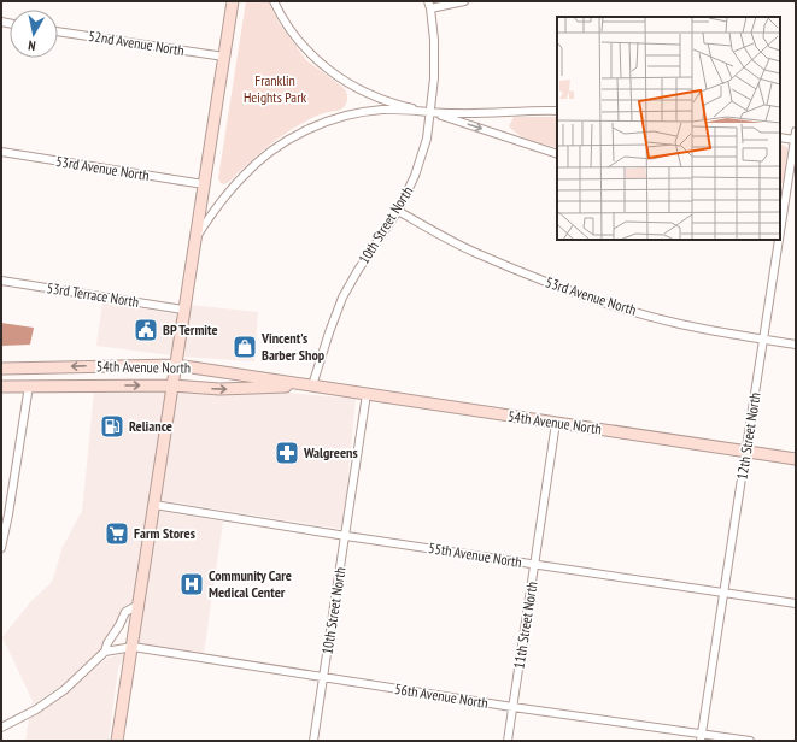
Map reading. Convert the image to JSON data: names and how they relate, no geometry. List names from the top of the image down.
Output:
{
  "streets": {
    "main road": ["54th Avenue North"],
    "street": [
      "52nd Avenue North",
      "53rd Avenue North",
      "10th Street North",
      "53rd Terrace North",
      "12th Street North",
      "55th Avenue North",
      "11th Street North",
      "56th Avenue North"
    ]
  },
  "crossings": [
    ["53rd Avenue North", "10th Street North"],
    ["53rd Avenue North", "12th Street North"],
    ["10th Street North", "54th Avenue North"],
    ["10th Street North", "55th Avenue North"],
    ["10th Street North", "56th Avenue North"],
    ["54th Avenue North", "12th Street North"],
    ["54th Avenue North", "11th Street North"],
    ["12th Street North", "55th Avenue North"],
    ["12th Street North", "56th Avenue North"],
    ["55th Avenue North", "11th Street North"],
    ["11th Street North", "56th Avenue North"]
  ],
  "parks": ["Franklin Heights Park"],
  "places": {
    "public building": ["BP Termite"],
    "shop": ["Vincent's Barber Shop"],
    "fuel station": ["Reliance"],
    "pharmacy": ["Walgreens"],
    "supermarket": ["Farm Stores"],
    "hospital": ["Community Care Medical Center"]
  },
  "north": "bottom"
}
